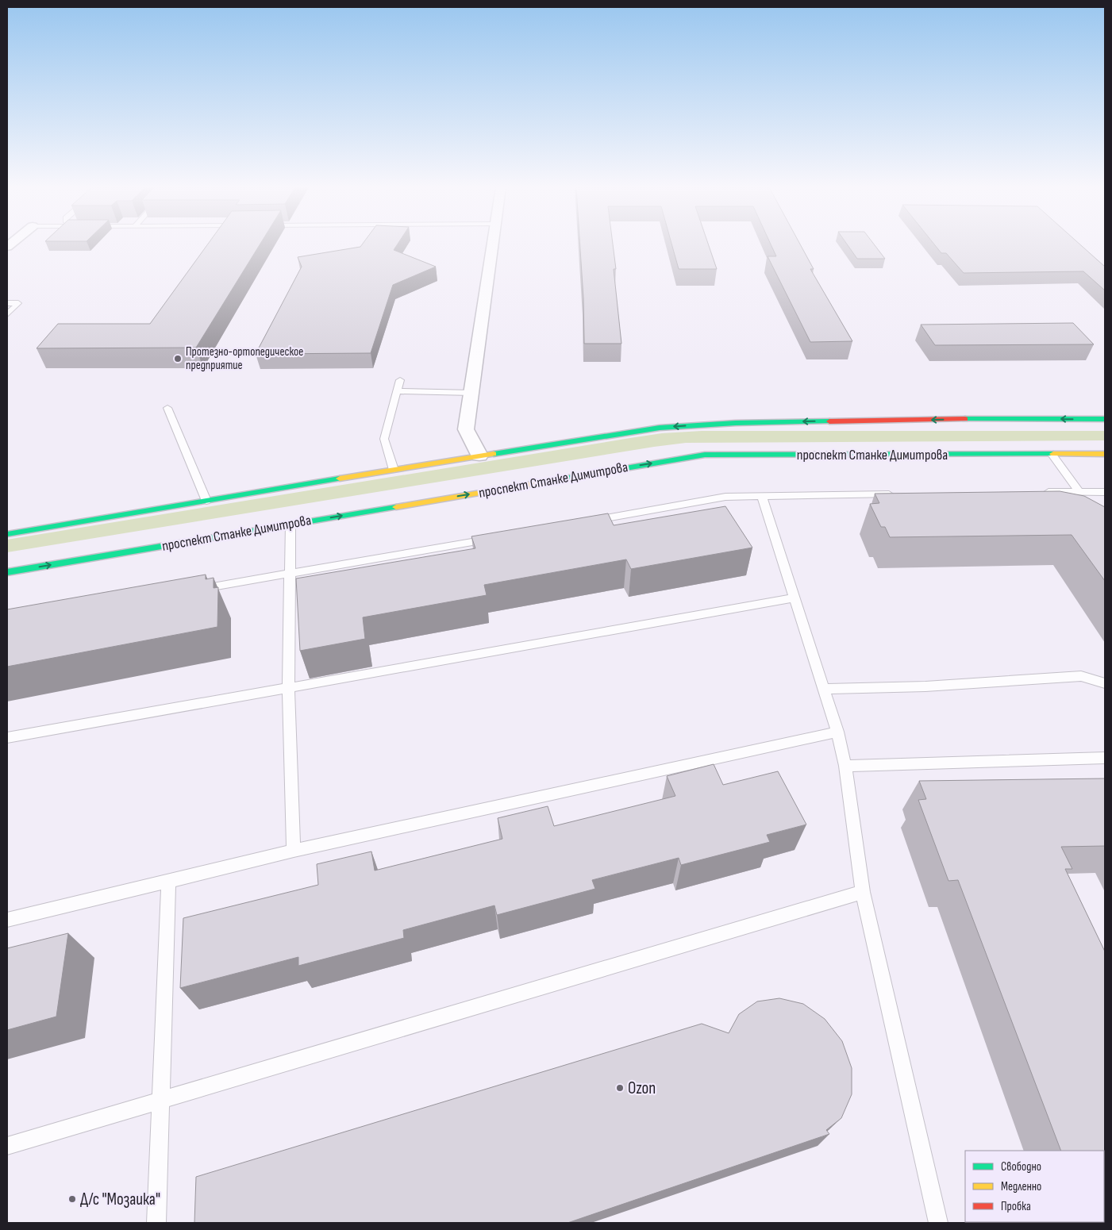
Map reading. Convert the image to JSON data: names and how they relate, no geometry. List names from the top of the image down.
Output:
{
  "streets": {
    "main road": ["проспект Станке Димитрова"]
  },
  "places": ["Протезно-ортопедическое предприятие", "Ozon", "Д/с \"Мозаика\""],
  "legend": ["Свободно", "Медленно", "Пробка"]
}
